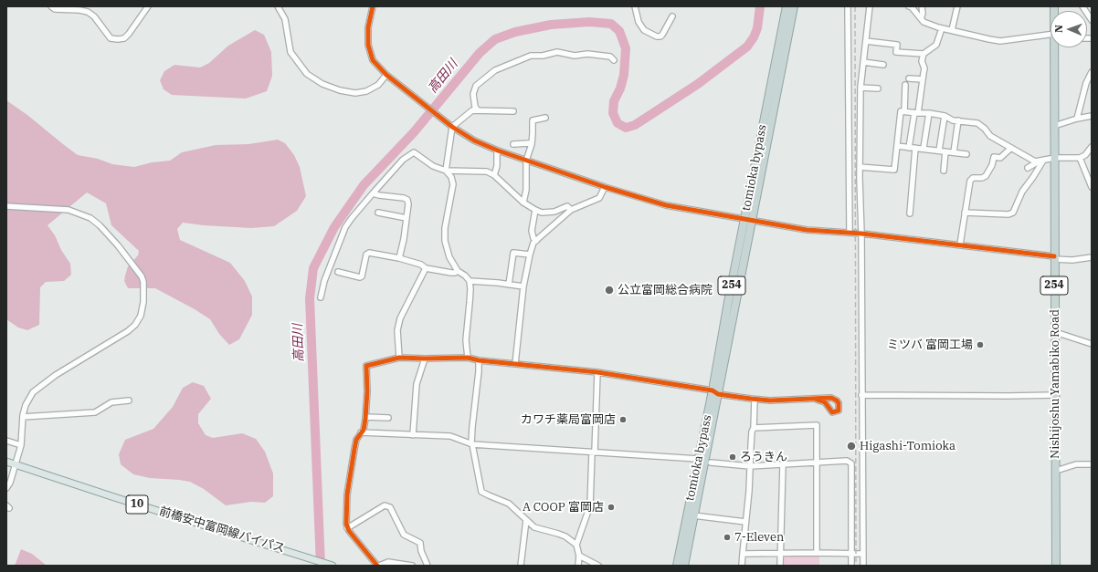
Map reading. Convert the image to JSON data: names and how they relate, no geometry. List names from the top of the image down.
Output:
{
  "streets": {
    "highway": ["tomioka bypass", "254", "Nishijoshu Yamabiko Road"],
    "main road": ["10", "前橋安中富岡線バイパス"]
  },
  "water": ["高田川"],
  "places": [
    "公立富岡総合病院",
    "ミツバ 富岡工場",
    "カワチ薬局富岡店",
    "Higashi-Tomioka",
    "ろうきん",
    "A COOP 富岡店",
    "7-Eleven"
  ],
  "north": "left"
}
